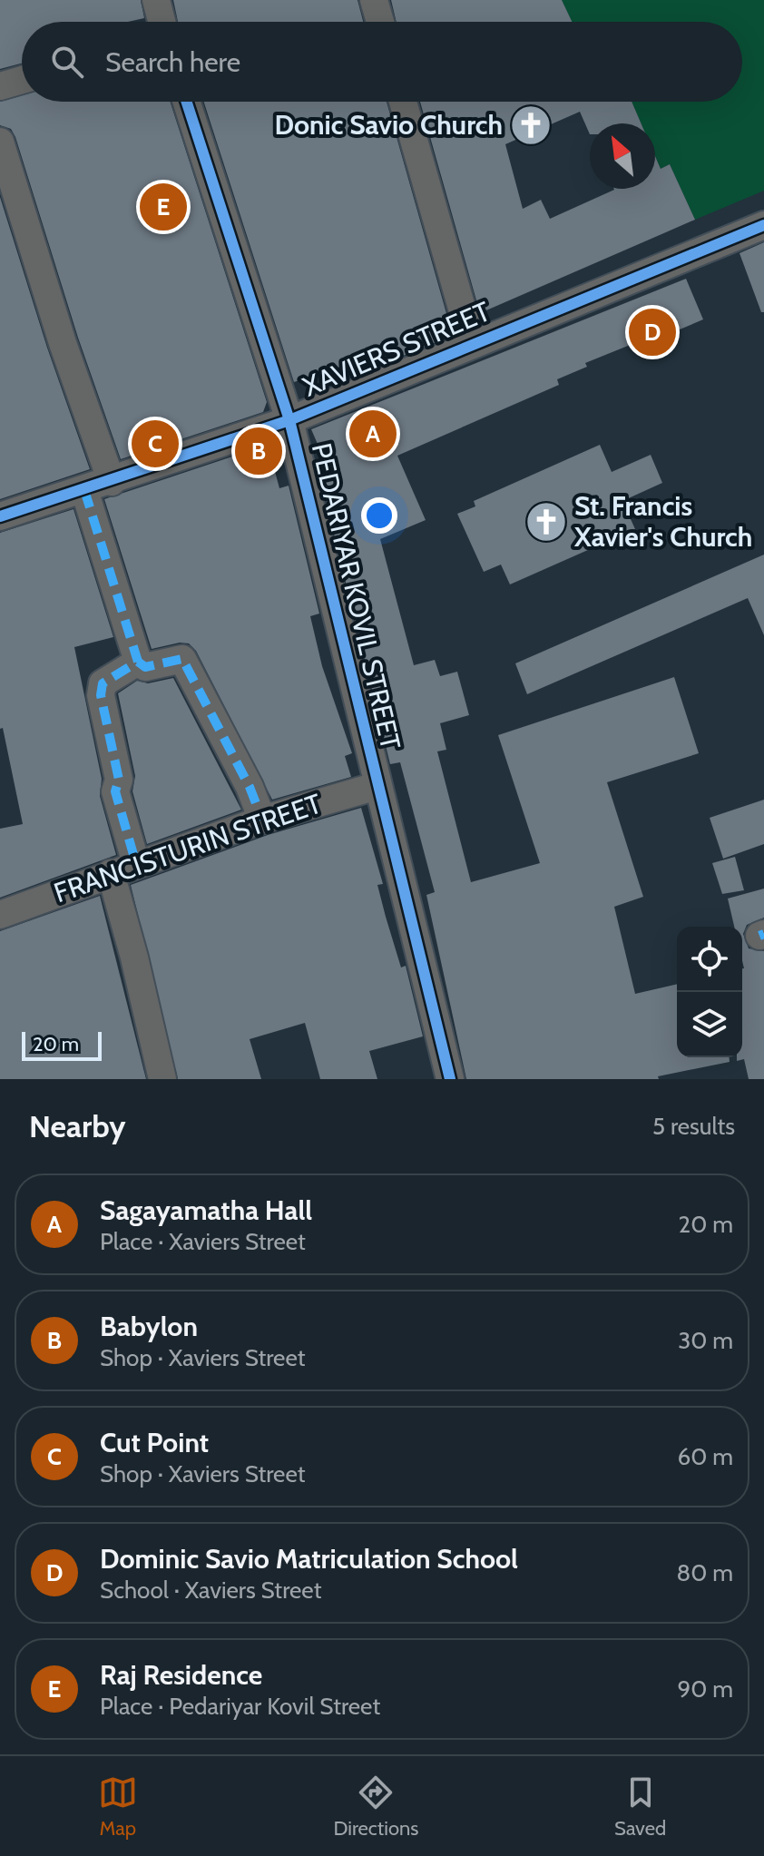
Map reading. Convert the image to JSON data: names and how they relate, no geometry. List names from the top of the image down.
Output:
{
  "streets": {
    "street": ["XAVIERS STREET", "PEDARIYAR KOVIL STREET", "FRANCISTURIN STREET"]
  },
  "crossings": [
    ["XAVIERS STREET", "PEDARIYAR KOVIL STREET"],
    ["PEDARIYAR KOVIL STREET", "FRANCISTURIN STREET"]
  ],
  "places": {
    "church": ["Donic Savio Church", "St. Francis Xavier's Church"]
  },
  "scale_bar": "20 m",
  "north": "top left",
  "page": {
    "search": "Search here",
    "pins": [
      "E",
      "D",
      "A",
      "C",
      "B"
    ],
    "scale": "20 m",
    "heading": ["Nearby", "5 results"],
    "list": [
      {
        "mark": "A",
        "name": "Sagayamatha Hall",
        "note": "Place · Xaviers Street",
        "value": "20 m"
      },
      {
        "mark": "B",
        "name": "Babylon",
        "note": "Shop · Xaviers Street",
        "value": "30 m"
      },
      {
        "mark": "C",
        "name": "Cut Point",
        "note": "Shop · Xaviers Street",
        "value": "60 m"
      },
      {
        "mark": "D",
        "name": "Dominic Savio Matriculation School",
        "note": "School · Xaviers Street",
        "value": "80 m"
      },
      {
        "mark": "E",
        "name": "Raj Residence",
        "note": "Place · Pedariyar Kovil Street",
        "value": "90 m"
      }
    ],
    "nav": ["Map", "Directions", "Saved"]
  }
}
